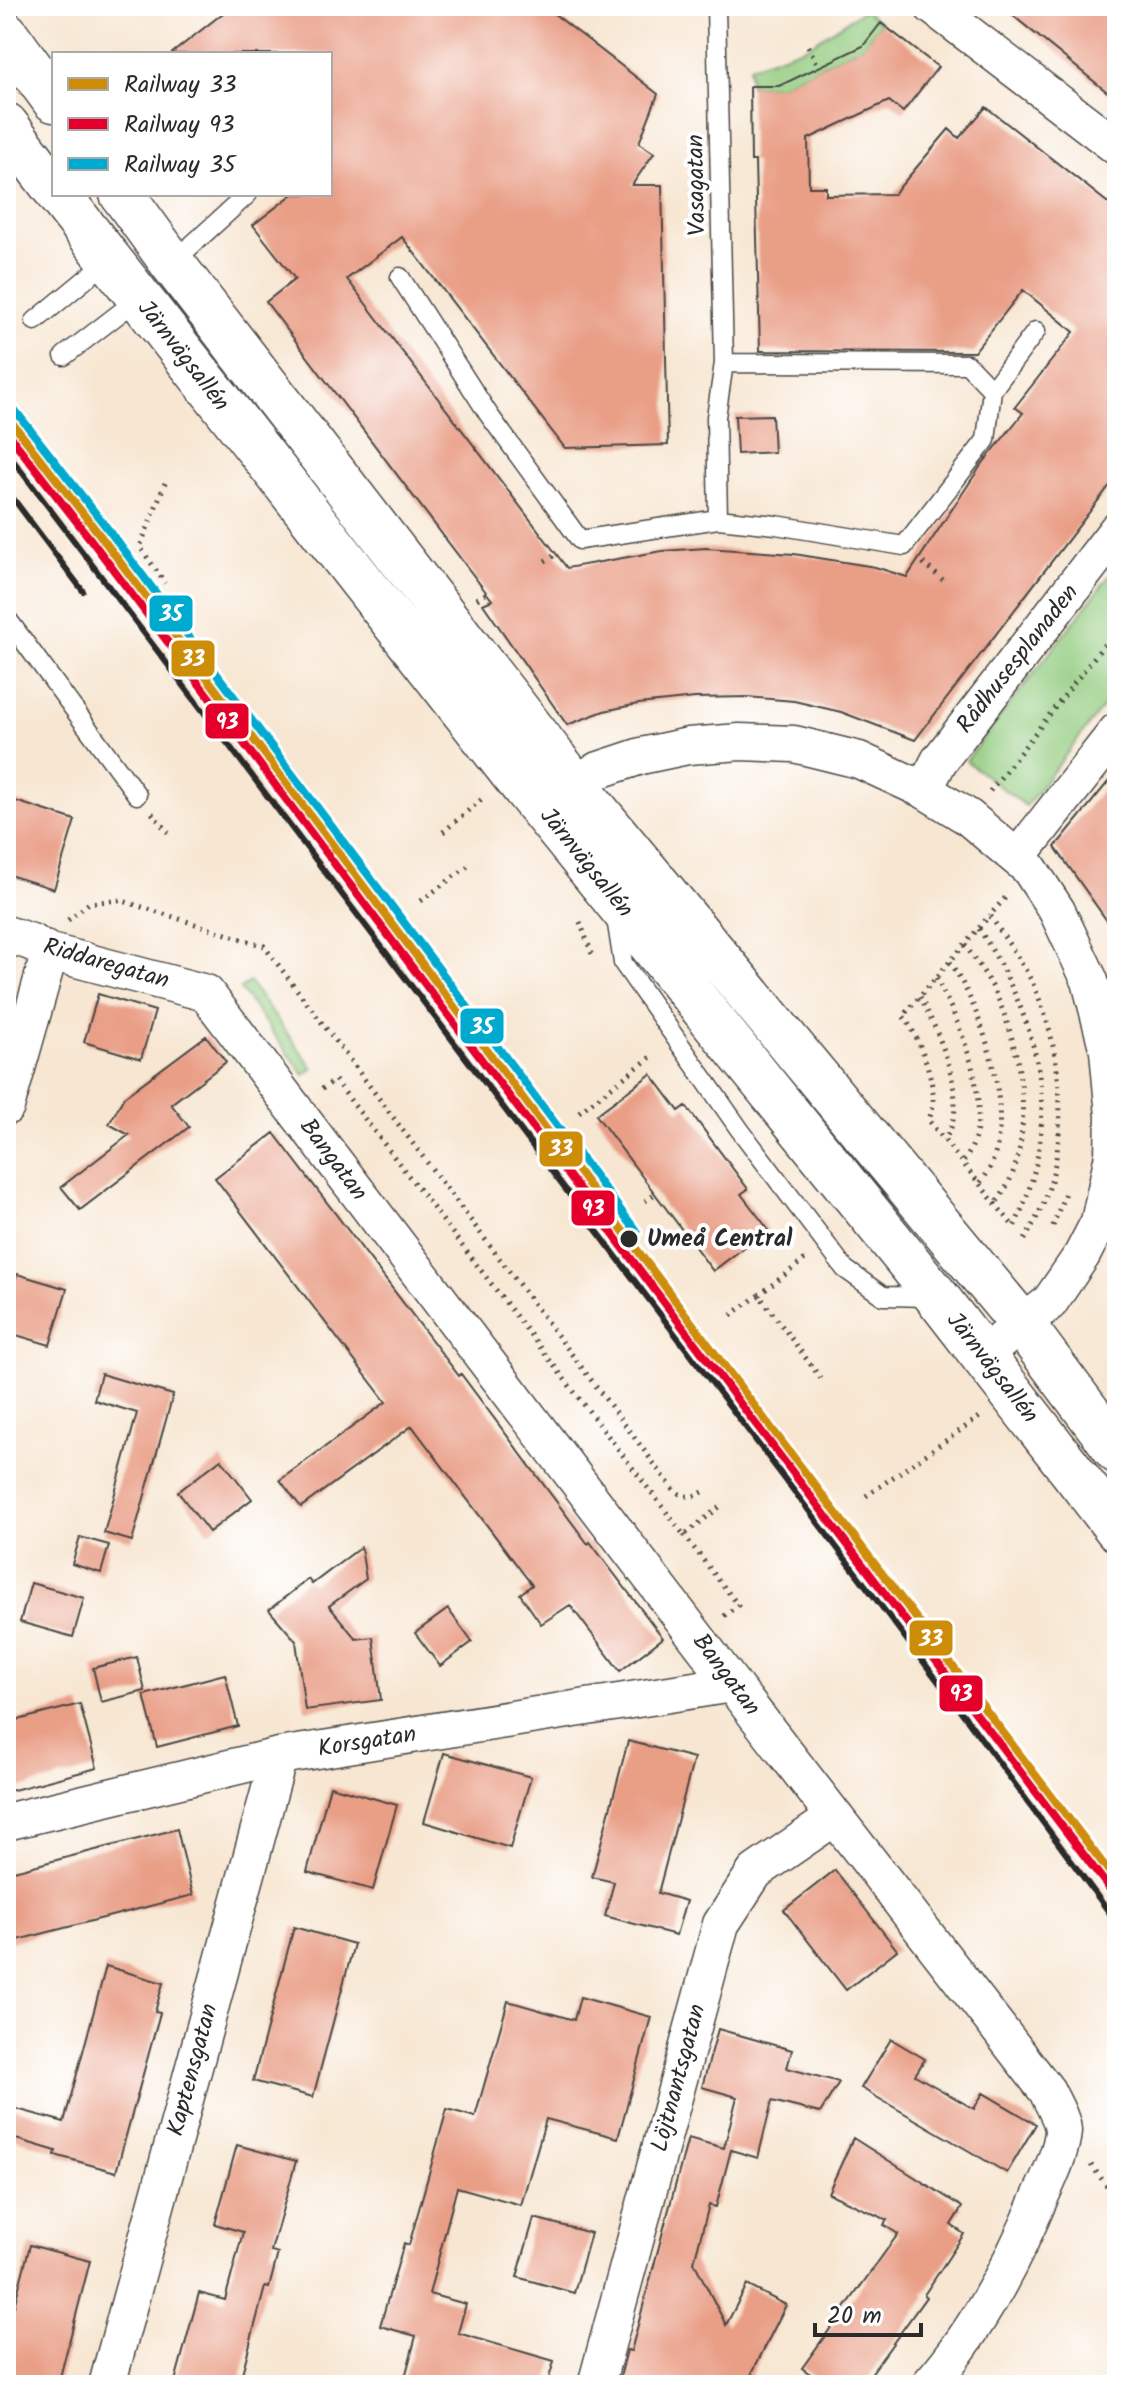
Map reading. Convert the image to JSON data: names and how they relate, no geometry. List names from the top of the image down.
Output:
{
  "streets": {
    "main road": ["Järnvägsallén"],
    "street": [
      "Rådhusesplanaden",
      "Riddaregatan",
      "Bangatan",
      "Korsgatan",
      "Kaptensgatan",
      "Löjtnantsgatan"
    ],
    "lane": ["Vasagatan"]
  },
  "crossings": [
    ["Riddaregatan", "Bangatan"],
    ["Bangatan", "Korsgatan"],
    ["Bangatan", "Löjtnantsgatan"],
    ["Korsgatan", "Kaptensgatan"]
  ],
  "places": ["Umeå Central"],
  "lines": ["rail line 35", "rail line 33", "rail line 93"],
  "legend": ["Railway 33", "Railway 93", "Railway 35"],
  "scale_bar": "20 m"
}
